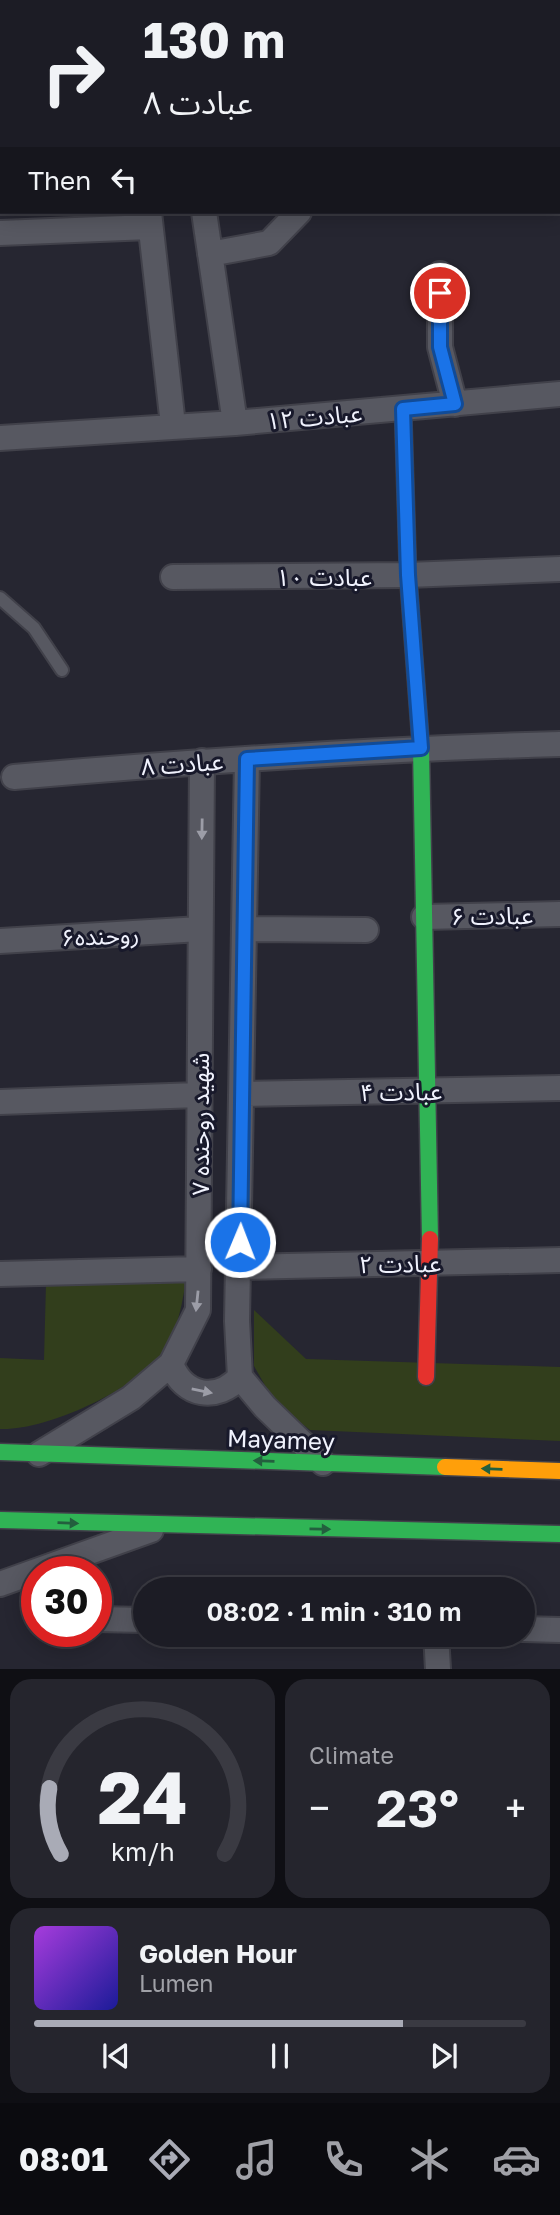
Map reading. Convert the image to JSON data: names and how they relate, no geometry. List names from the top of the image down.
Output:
{
  "streets": {
    "main road": ["Mayamey"],
    "street": [
      "عبادت ۱۲",
      "عبادت ۱۰",
      "عبادت ۸",
      "عبادت ۶",
      "روحنده۶",
      "عبادت ۴",
      "شهید روحنده ۷",
      "عبادت ۲"
    ]
  },
  "crossings": [
    ["عبادت ۸", "شهید روحنده ۷"],
    ["روحنده۶", "شهید روحنده ۷"],
    ["عبادت ۴", "شهید روحنده ۷"],
    ["شهید روحنده ۷", "عبادت ۲"],
    ["شهید روحنده ۷", "Mayamey"]
  ],
  "page": {
    "turn": ["130 m", "عبادت ۸"],
    "then": "Then",
    "limit": "30",
    "trip": "08:02 · 1 min · 310 m",
    "tile": "Climate",
    "heat": ["−", "23°", "+"],
    "song": ["Golden Hour", "Lumen"],
    "tabs": "08:01",
    "gauge": ["24", "km/h"]
  }
}
